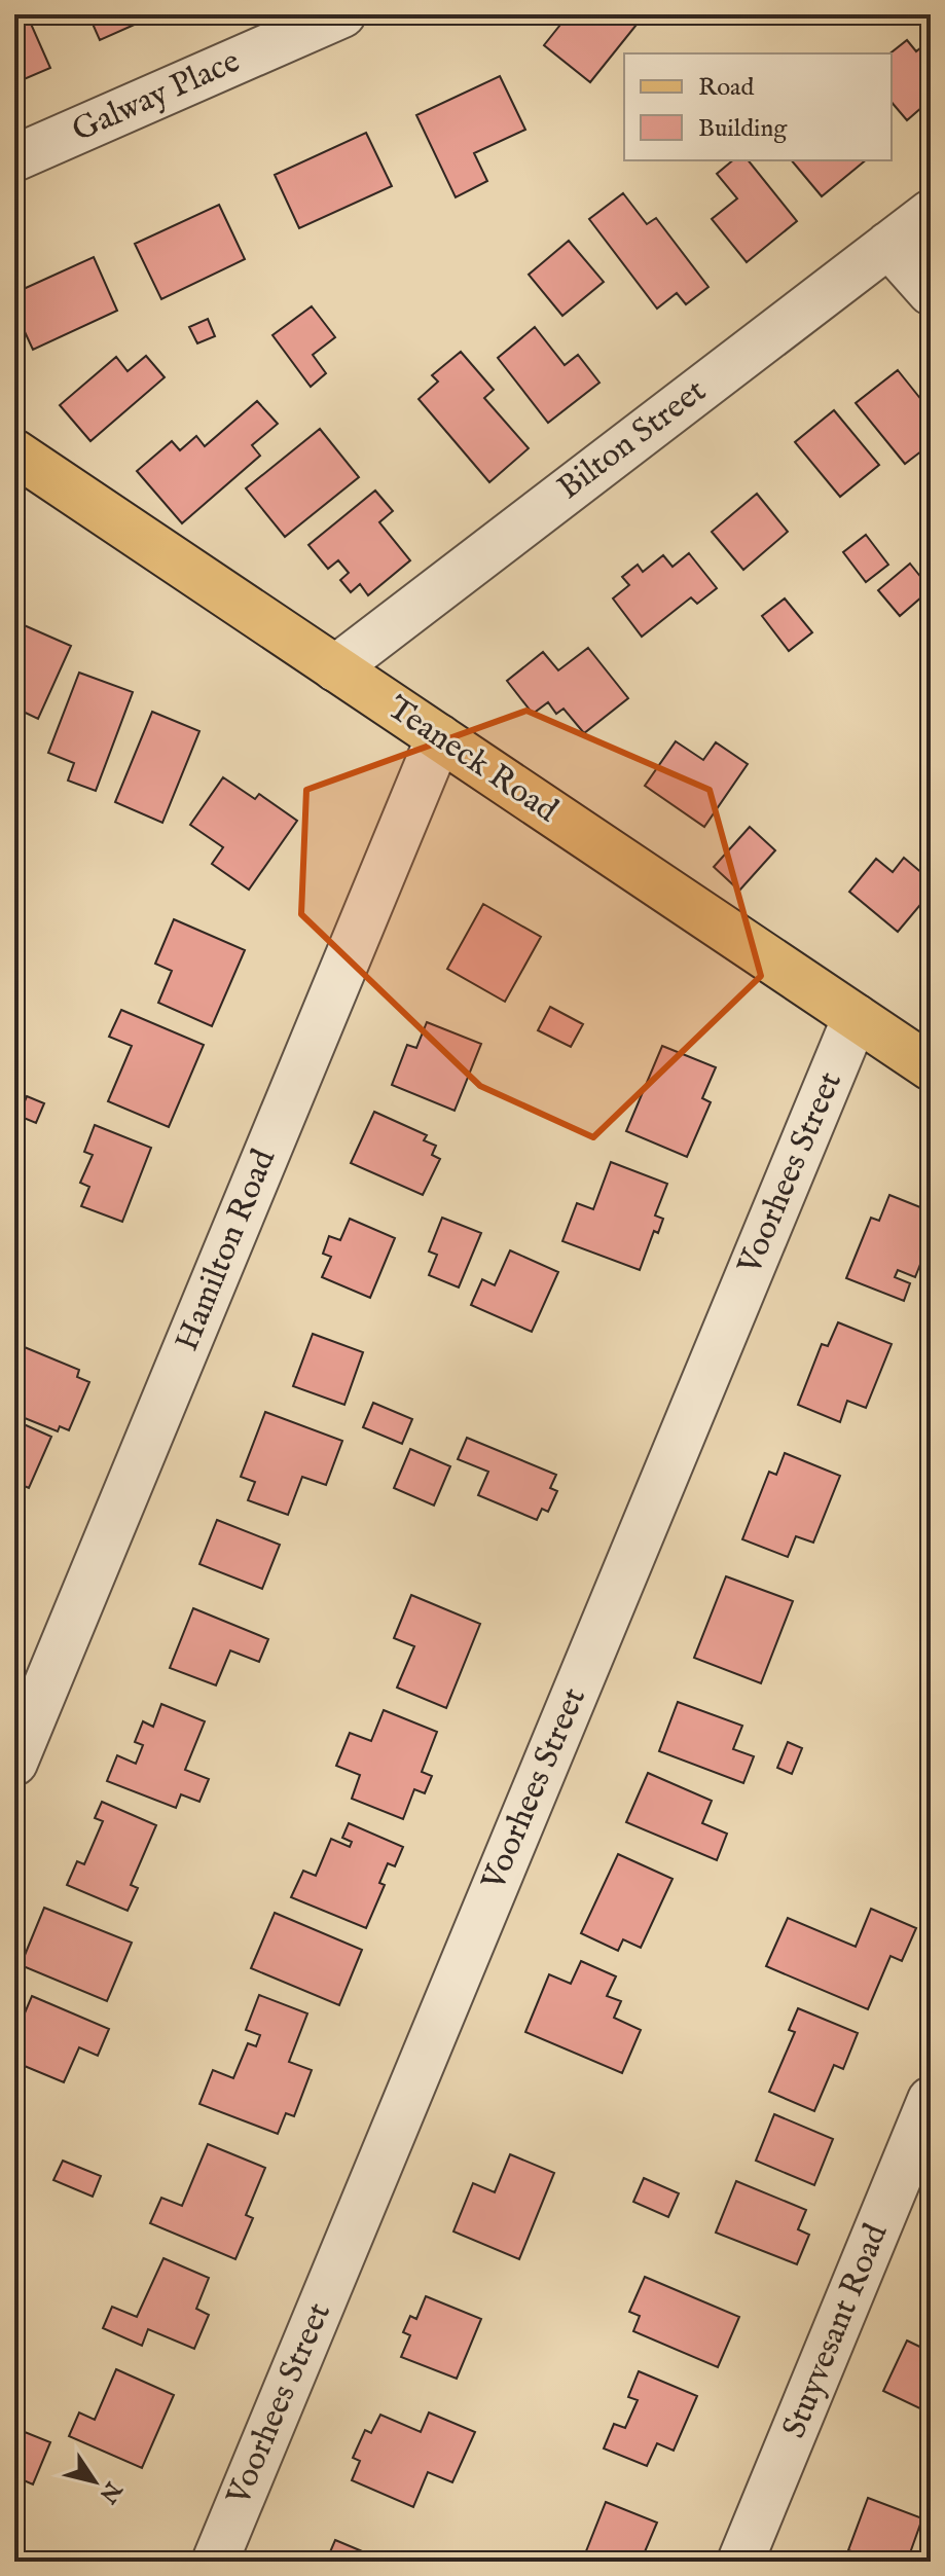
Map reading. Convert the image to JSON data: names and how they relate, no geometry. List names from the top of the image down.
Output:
{
  "streets": {
    "main road": ["Teaneck Road"],
    "street": [
      "Galway Place",
      "Bilton Street",
      "Voorhees Street",
      "Hamilton Road",
      "Stuyvesant Road"
    ]
  },
  "crossings": [
    ["Bilton Street", "Teaneck Road"],
    ["Teaneck Road", "Voorhees Street"],
    ["Teaneck Road", "Hamilton Road"]
  ],
  "legend": ["Road", "Building"],
  "north": "bottom right"
}
